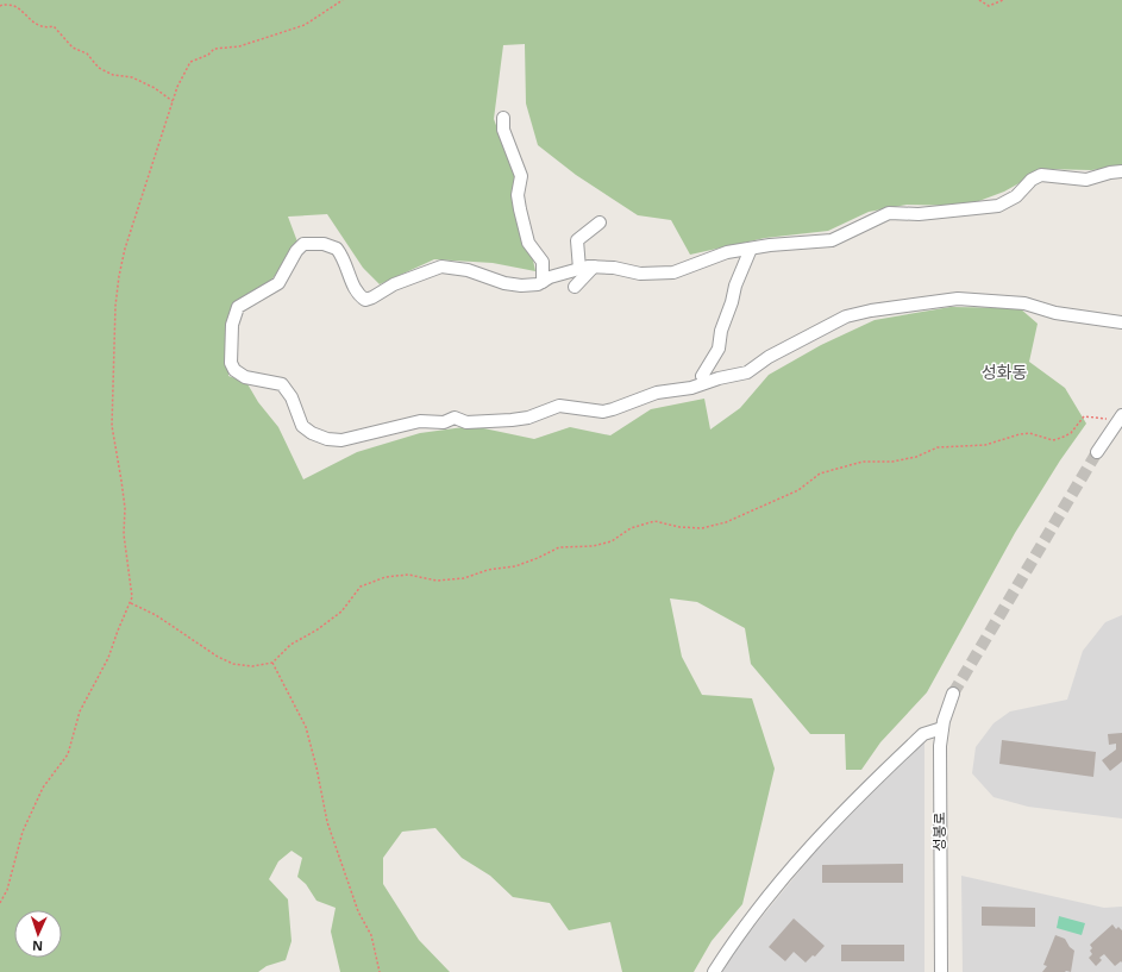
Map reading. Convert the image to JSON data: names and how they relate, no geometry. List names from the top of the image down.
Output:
{
  "streets": {
    "street": ["성봉로"]
  },
  "districts": ["성화동"],
  "north": "bottom"
}
